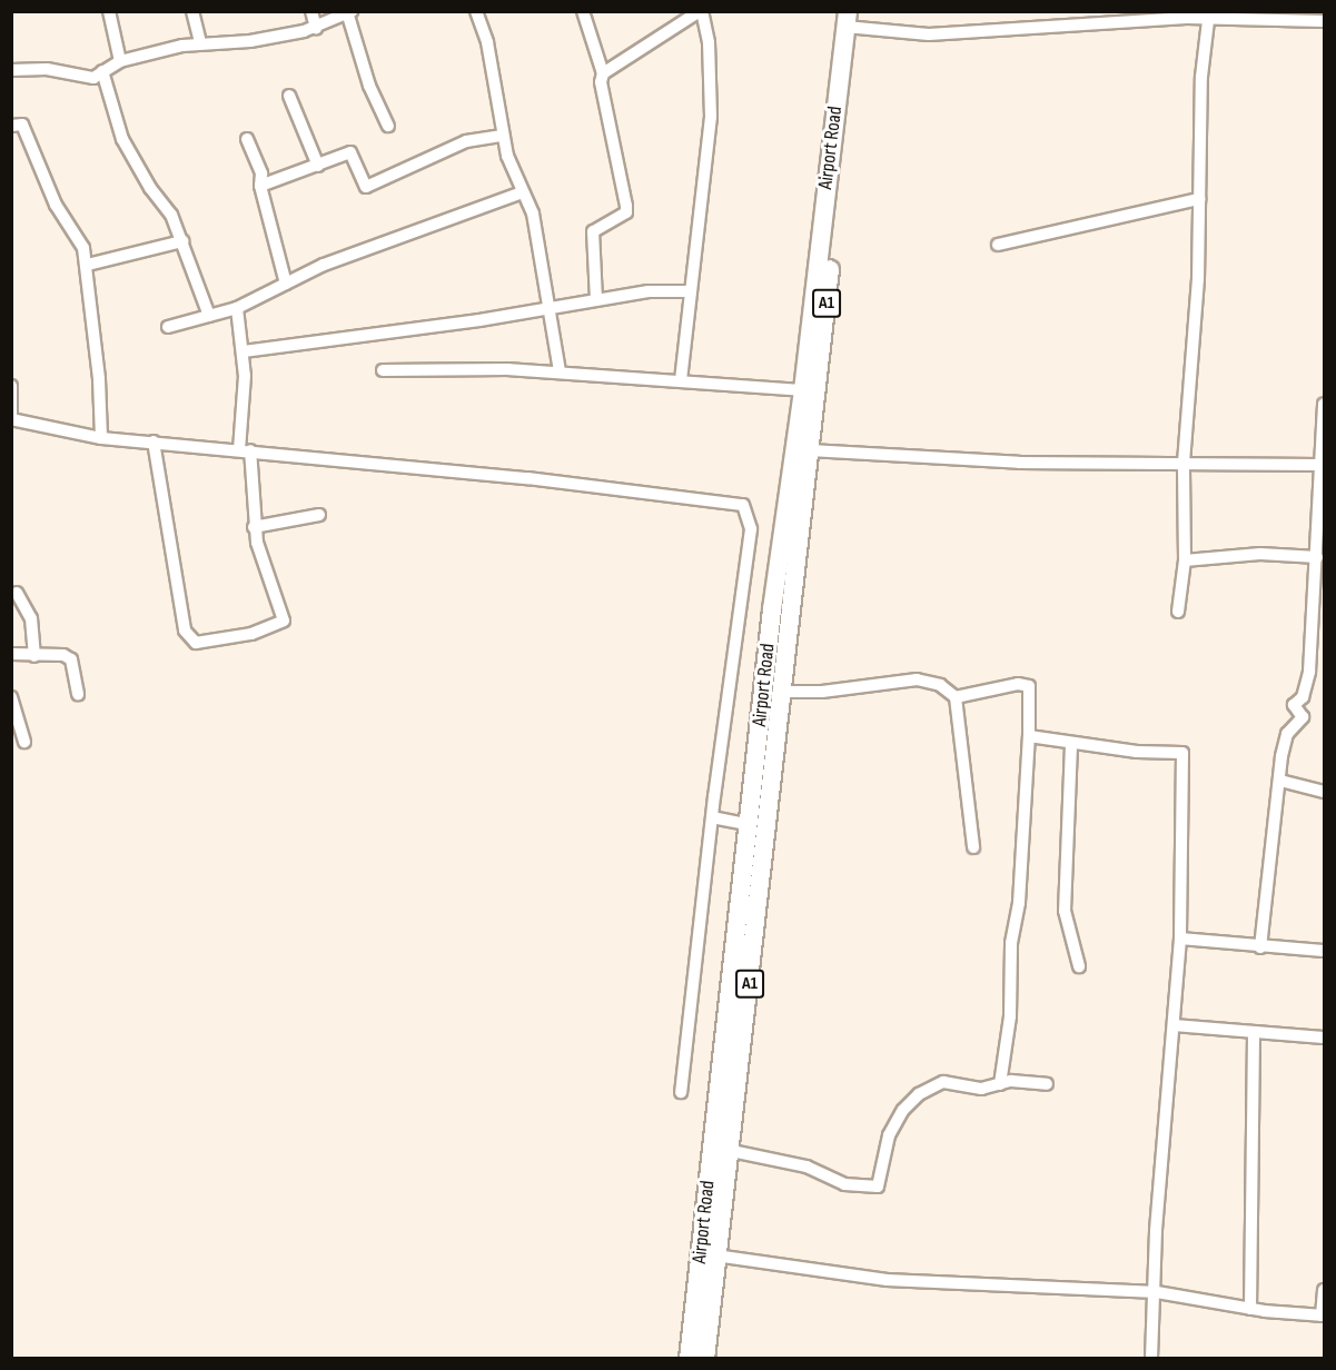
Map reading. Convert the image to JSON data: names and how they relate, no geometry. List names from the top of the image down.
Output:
{
  "streets": {
    "highway": ["Airport Road", "A1"]
  }
}
